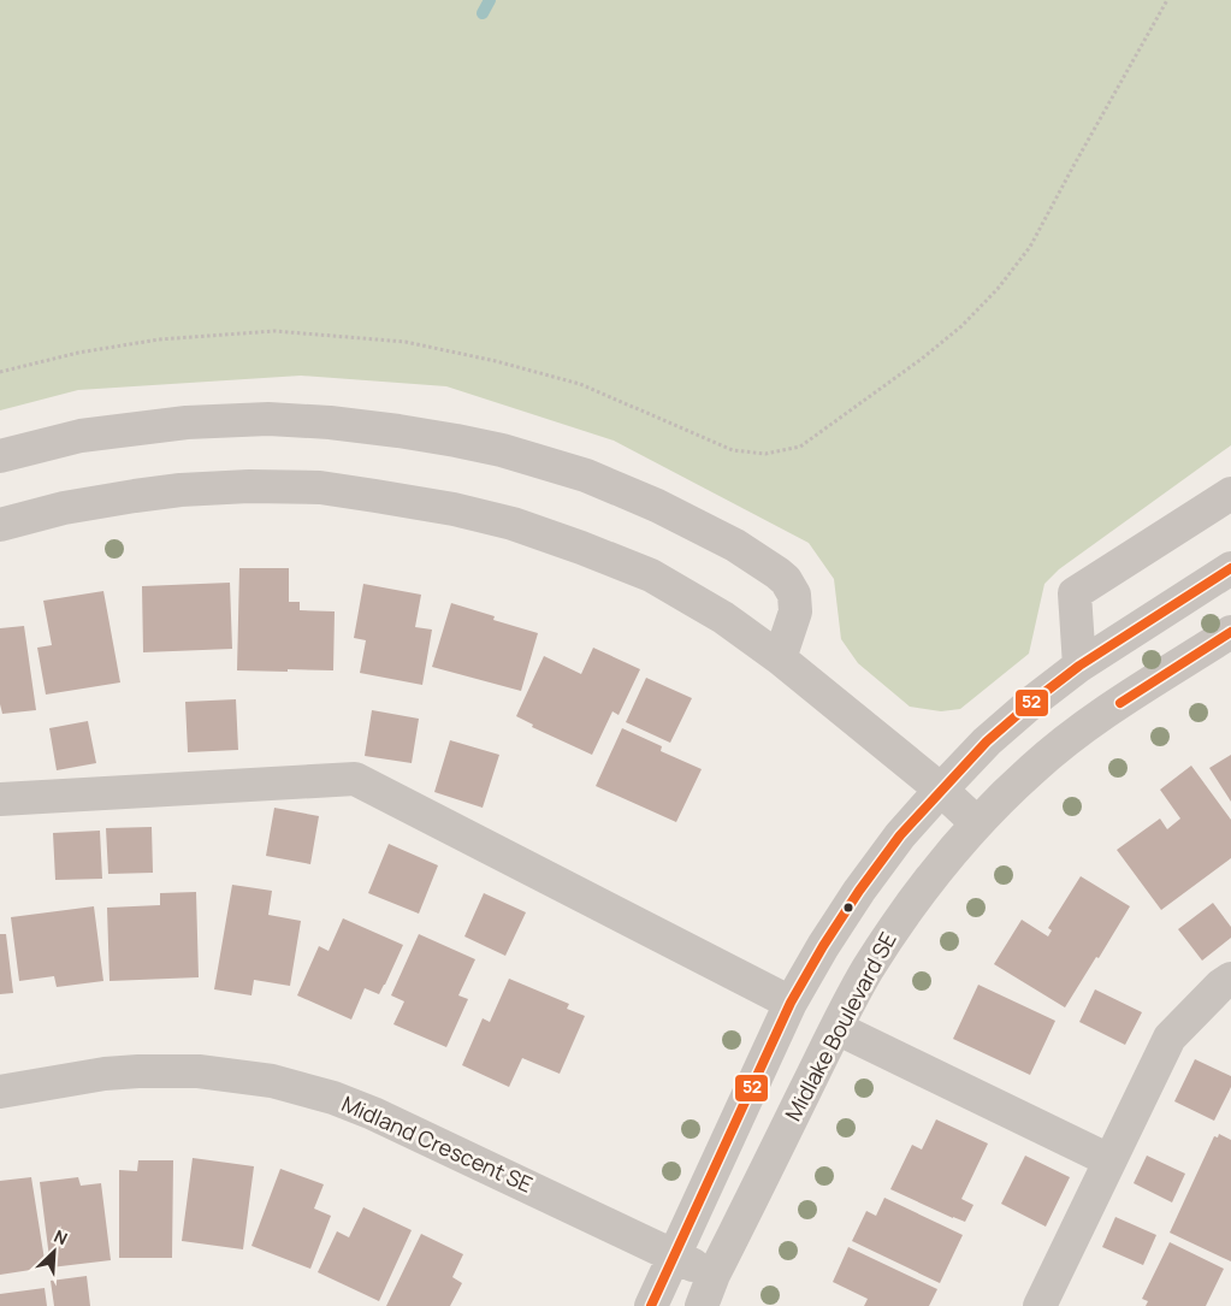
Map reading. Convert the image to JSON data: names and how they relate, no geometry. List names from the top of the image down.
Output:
{
  "streets": {
    "street": ["Midlake Boulevard SE", "Midland Crescent SE"]
  },
  "crossings": [
    ["Midlake Boulevard SE", "Midland Crescent SE"]
  ],
  "lines": ["transit line 52"],
  "north": "top right"
}
